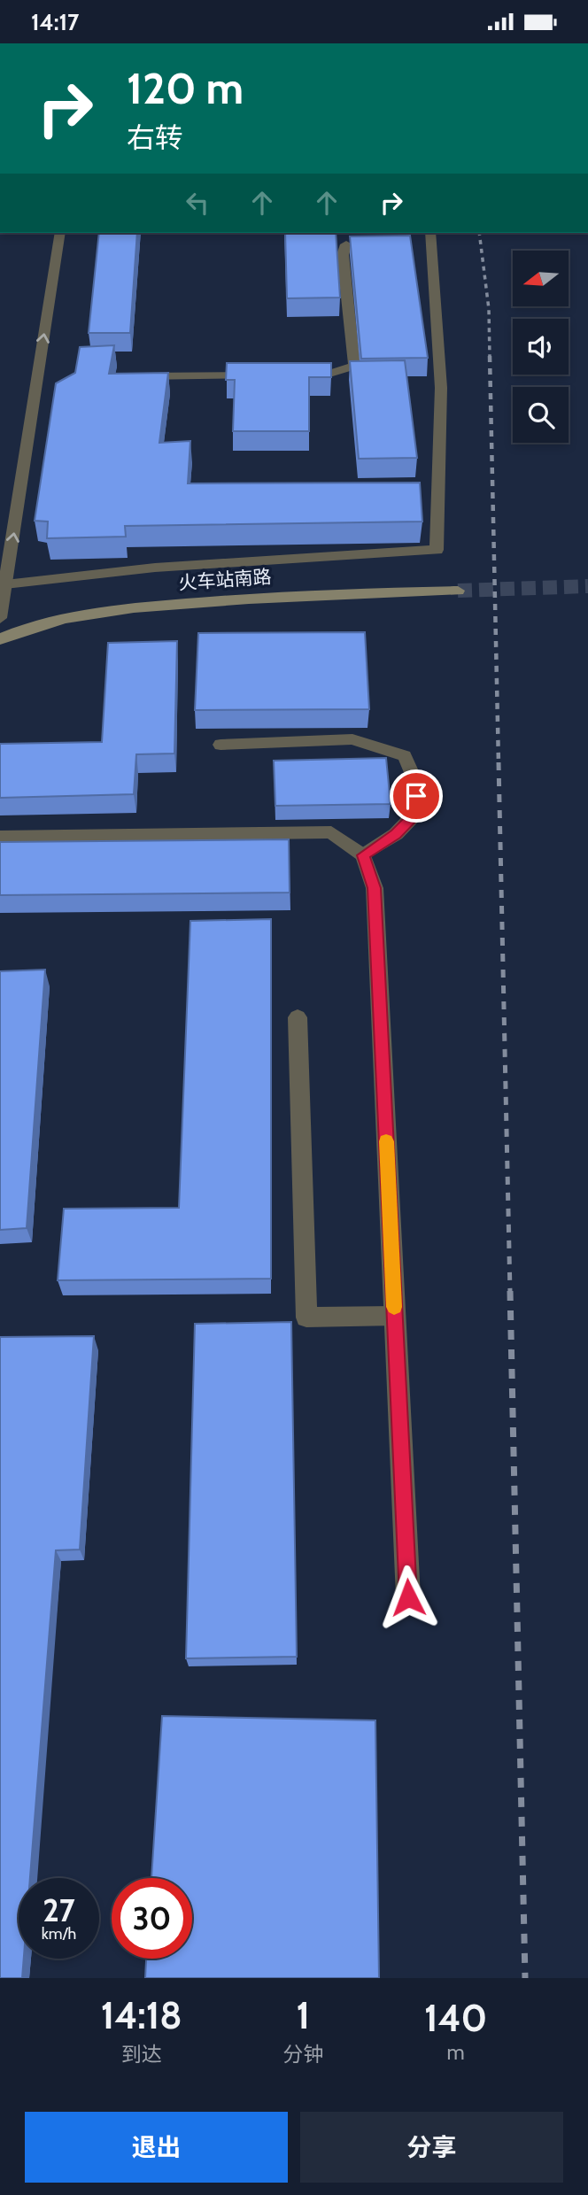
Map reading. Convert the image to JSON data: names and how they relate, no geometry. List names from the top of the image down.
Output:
{
  "streets": {
    "main road": ["火车站南路"]
  },
  "north": "left",
  "page": {
    "status": "14:17",
    "turn": ["120 m", "右转"],
    "speed": "27 km/h",
    "limit": "30",
    "eta": [
      "14:18",
      "到达",
      "1",
      "分钟",
      "140",
      "m"
    ],
    "buttons": ["退出", "分享"]
  }
}
